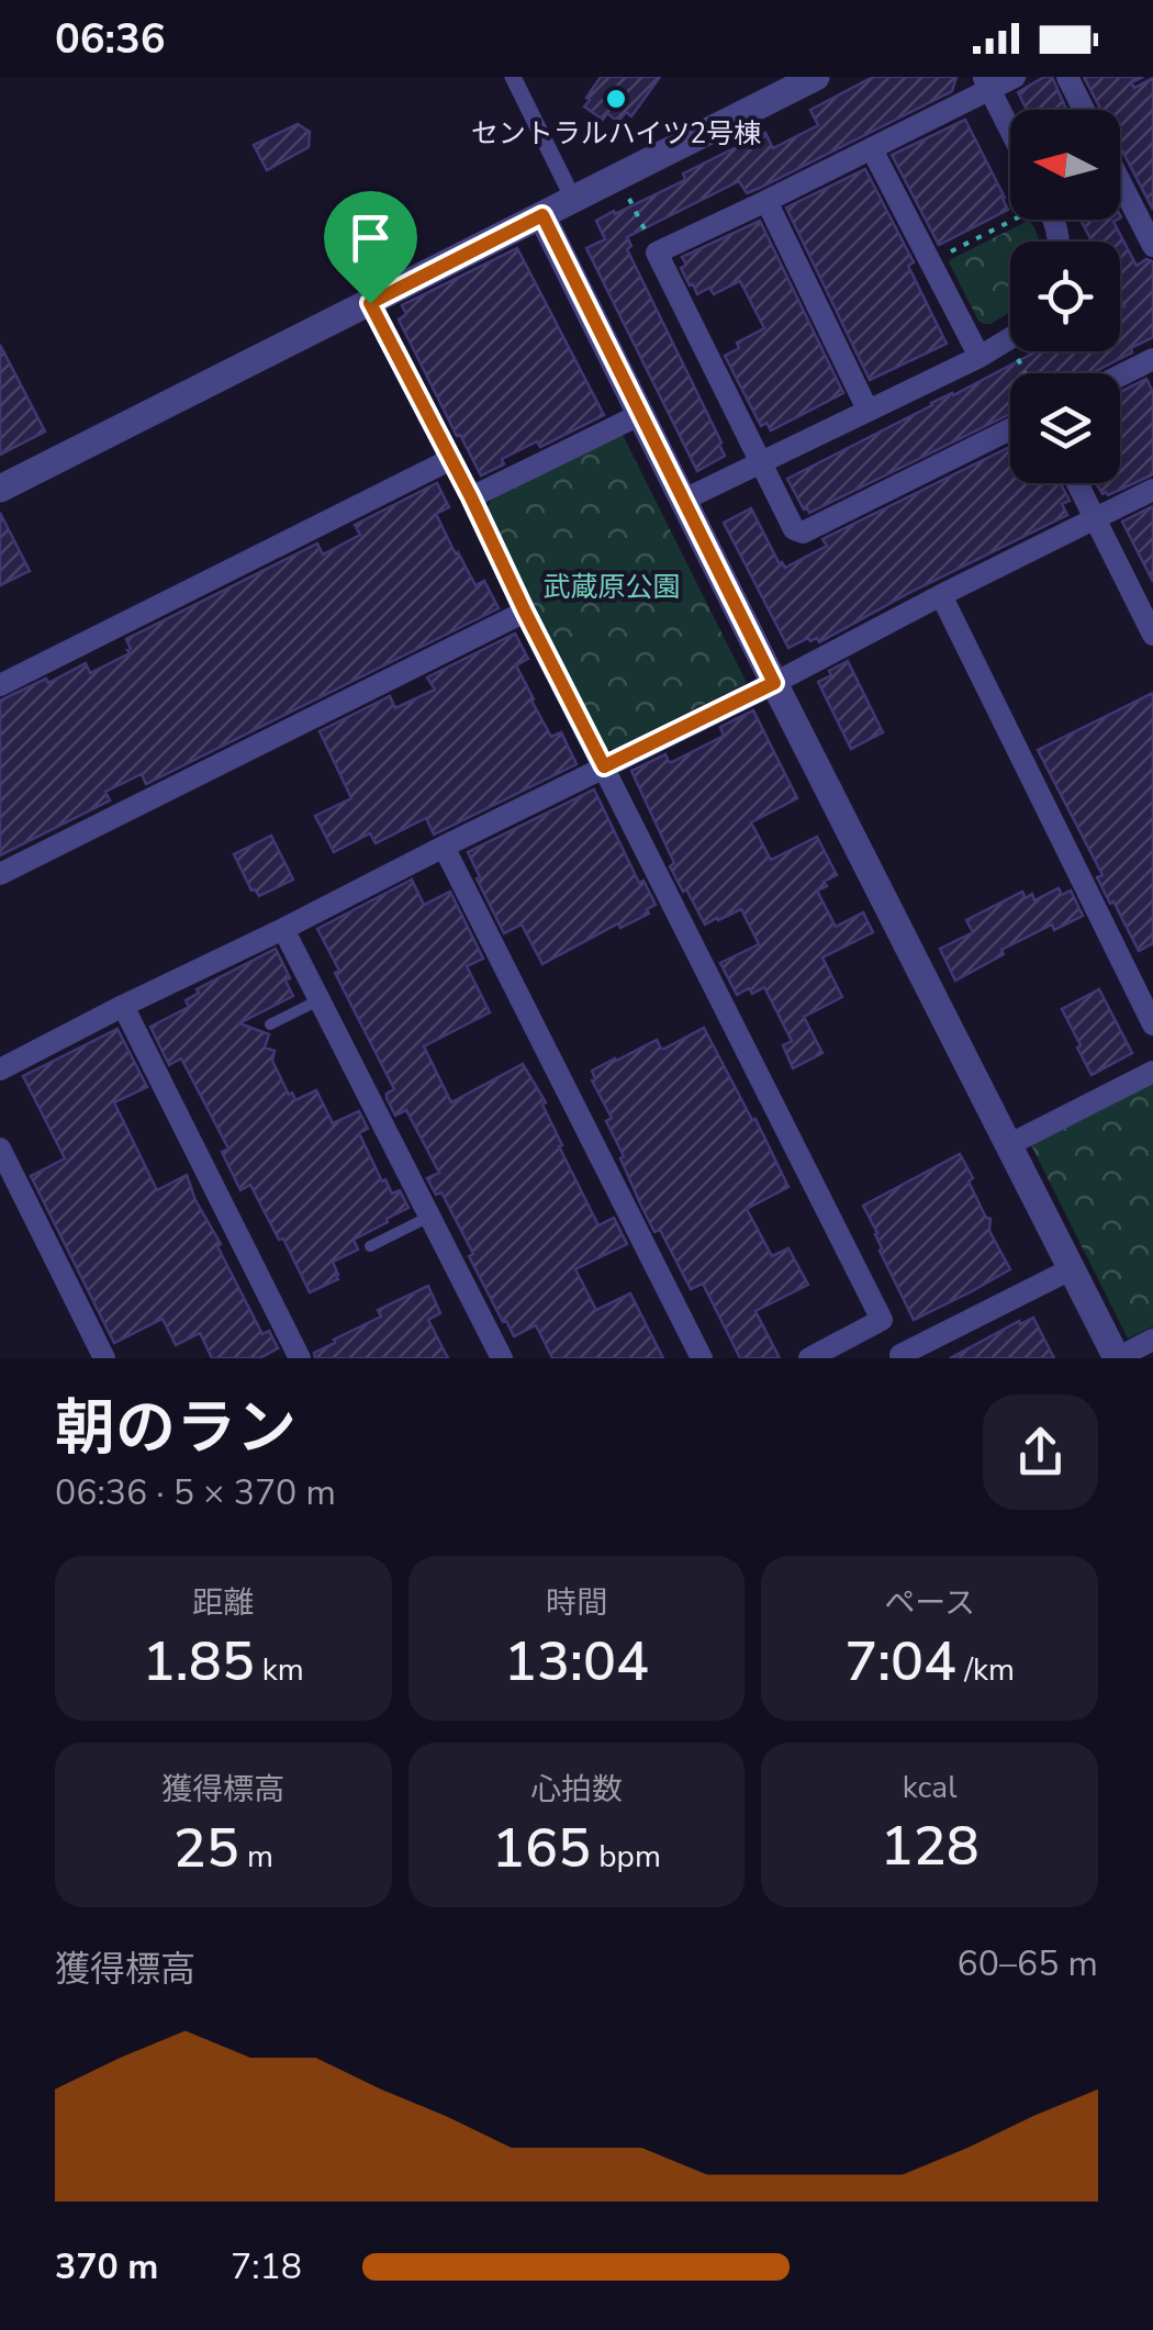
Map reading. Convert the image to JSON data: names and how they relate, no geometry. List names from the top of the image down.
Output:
{
  "parks": ["武蔵原公園"],
  "places": ["セントラルハイツ2号棟"],
  "north": "left",
  "page": {
    "status": "06:36",
    "heading": ["朝のラン", "06:36 · 5 × 370 m"],
    "stats": [
      ["距離", "1.85 km"],
      ["時間", "13:04"],
      ["ペース", "7:04 /km"],
      ["獲得標高", "25 m"],
      ["心拍数", "165 bpm"],
      ["kcal", "128"]
    ],
    "chart": ["獲得標高", "60–65 m"],
    "list": [
      {
        "name": "370 m",
        "note": "7:18"
      }
    ]
  }
}
